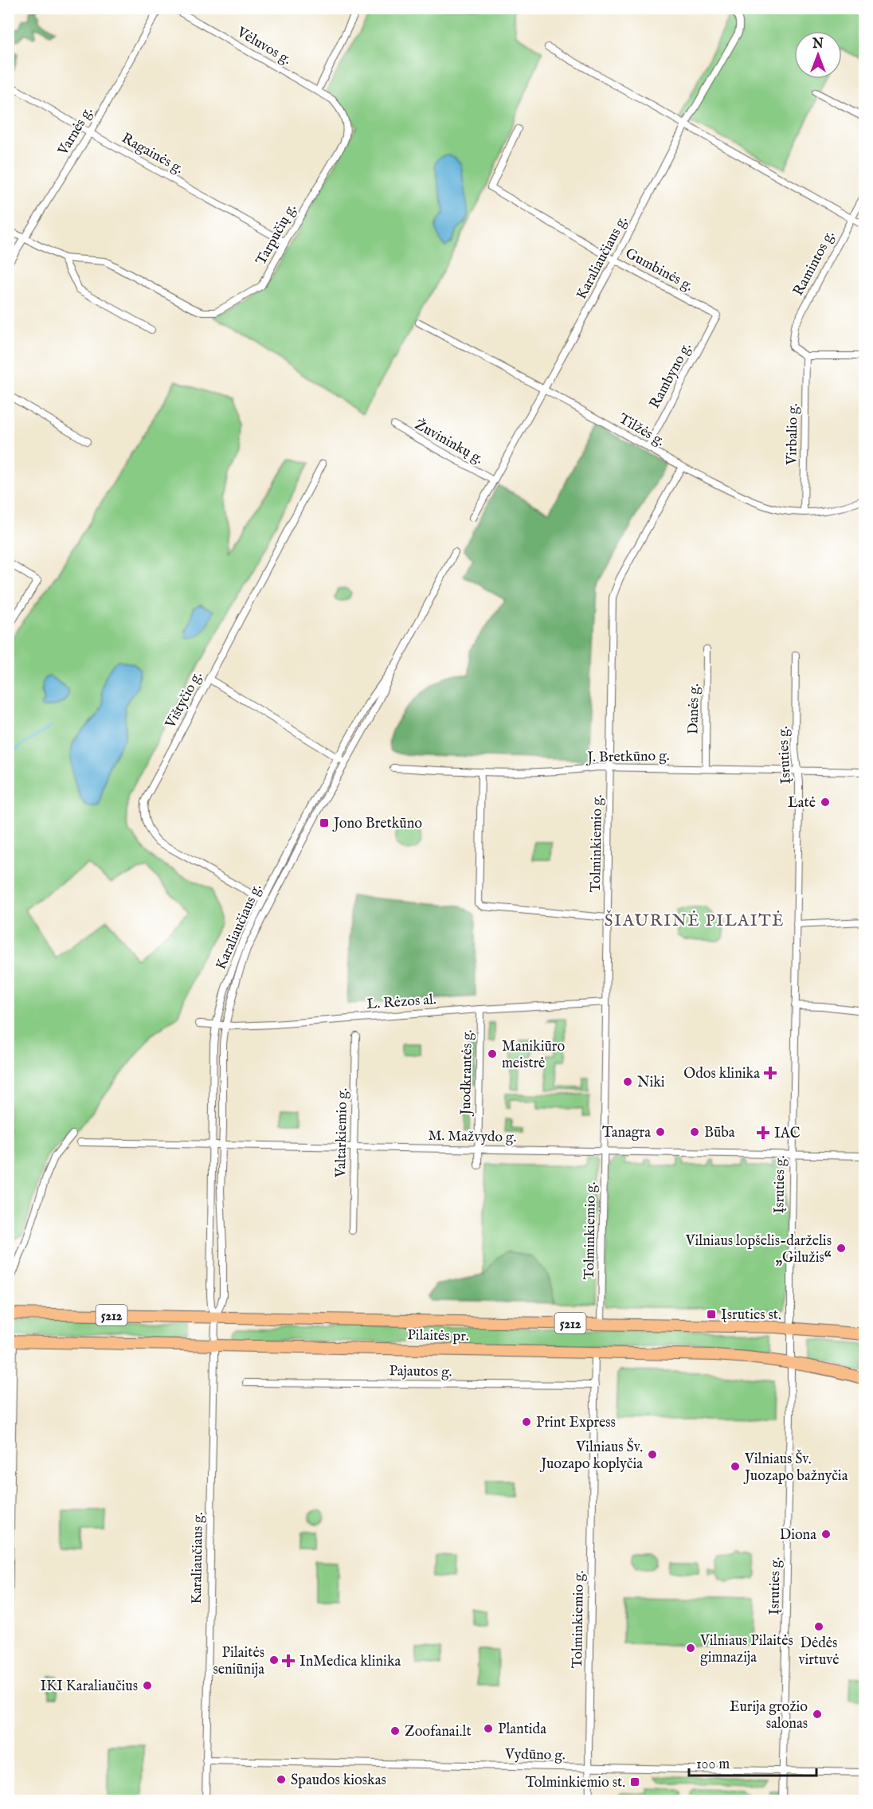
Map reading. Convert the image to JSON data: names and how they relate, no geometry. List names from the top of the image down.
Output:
{
  "streets": {
    "main road": ["5212", "Pilaitės pr."],
    "street": [
      "Vėluvos g.",
      "Varnės g.",
      "Ragainės g.",
      "Tarpučių g.",
      "Karaliaučiaus g.",
      "Ramintos g.",
      "Gumbinės g.",
      "Rambyno g.",
      "Tilžės g.",
      "Virbalio g.",
      "Žuvininkų g.",
      "Vištyčio g.",
      "Danės g.",
      "Įsruties g.",
      "J. Bretkūno g.",
      "Tolminkiemio g.",
      "L. Rėzos al.",
      "Juodkrantės g.",
      "Valtarkiemio g.",
      "M. Mažvydo g.",
      "Pajautos g.",
      "Vydūno g."
    ]
  },
  "crossings": [
    ["Vėluvos g.", "Tarpučių g."],
    ["Varnės g.", "Ragainės g."],
    ["Ragainės g.", "Tarpučių g."],
    ["Karaliaučiaus g.", "Gumbinės g."],
    ["Karaliaučiaus g.", "Tilžės g."],
    ["Karaliaučiaus g.", "Žuvininkų g."],
    ["Karaliaučiaus g.", "Vištyčio g."],
    ["Karaliaučiaus g.", "L. Rėzos al."],
    ["Karaliaučiaus g.", "M. Mažvydo g."],
    ["Karaliaučiaus g.", "Pilaitės pr."],
    ["Karaliaučiaus g.", "Vydūno g."],
    ["Ramintos g.", "Virbalio g."],
    ["Gumbinės g.", "Rambyno g."],
    ["Rambyno g.", "Tilžės g."],
    ["Tilžės g.", "Virbalio g."],
    ["Tilžės g.", "Tolminkiemio g."],
    ["Danės g.", "J. Bretkūno g."],
    ["Įsruties g.", "J. Bretkūno g."],
    ["Įsruties g.", "M. Mažvydo g."],
    ["Įsruties g.", "Pilaitės pr."],
    ["Įsruties g.", "Vydūno g."],
    ["J. Bretkūno g.", "Tolminkiemio g."],
    ["Tolminkiemio g.", "L. Rėzos al."],
    ["Tolminkiemio g.", "M. Mažvydo g."],
    ["Tolminkiemio g.", "Pilaitės pr."],
    ["Tolminkiemio g.", "Pajautos g."],
    ["Tolminkiemio g.", "Vydūno g."],
    ["L. Rėzos al.", "Juodkrantės g."],
    ["Juodkrantės g.", "M. Mažvydo g."],
    ["Valtarkiemio g.", "M. Mažvydo g."]
  ],
  "districts": ["ŠIAURINĖ PILAITĖ"],
  "places": {
    "other": [
      "Latė",
      "Manikiūro meistrė",
      "Niki",
      "Tanagra",
      "Būba",
      "Vilniaus lopšelis-darželis „Gilužis“",
      "Print Express",
      "Vilniaus Šv. Juozapo koplyčia",
      "Vilniaus Šv. Juozapo bažnyčia",
      "Diona",
      "Dėdės virtuvė",
      "Vilniaus Pilaitės gimnazija",
      "Pilaitės seniūnija",
      "IKI Karaliaučius",
      "Eurija grožio salonas",
      "Plantida",
      "Zoofanai.lt",
      "Spaudos kioskas"
    ],
    "transit": ["Jono Bretkūno", "Įsruties st.", "Tolminkiemio st."],
    "health": ["Odos klinika", "IAC", "InMedica klinika"]
  },
  "scale_bar": "100 m",
  "north": "top"
}
